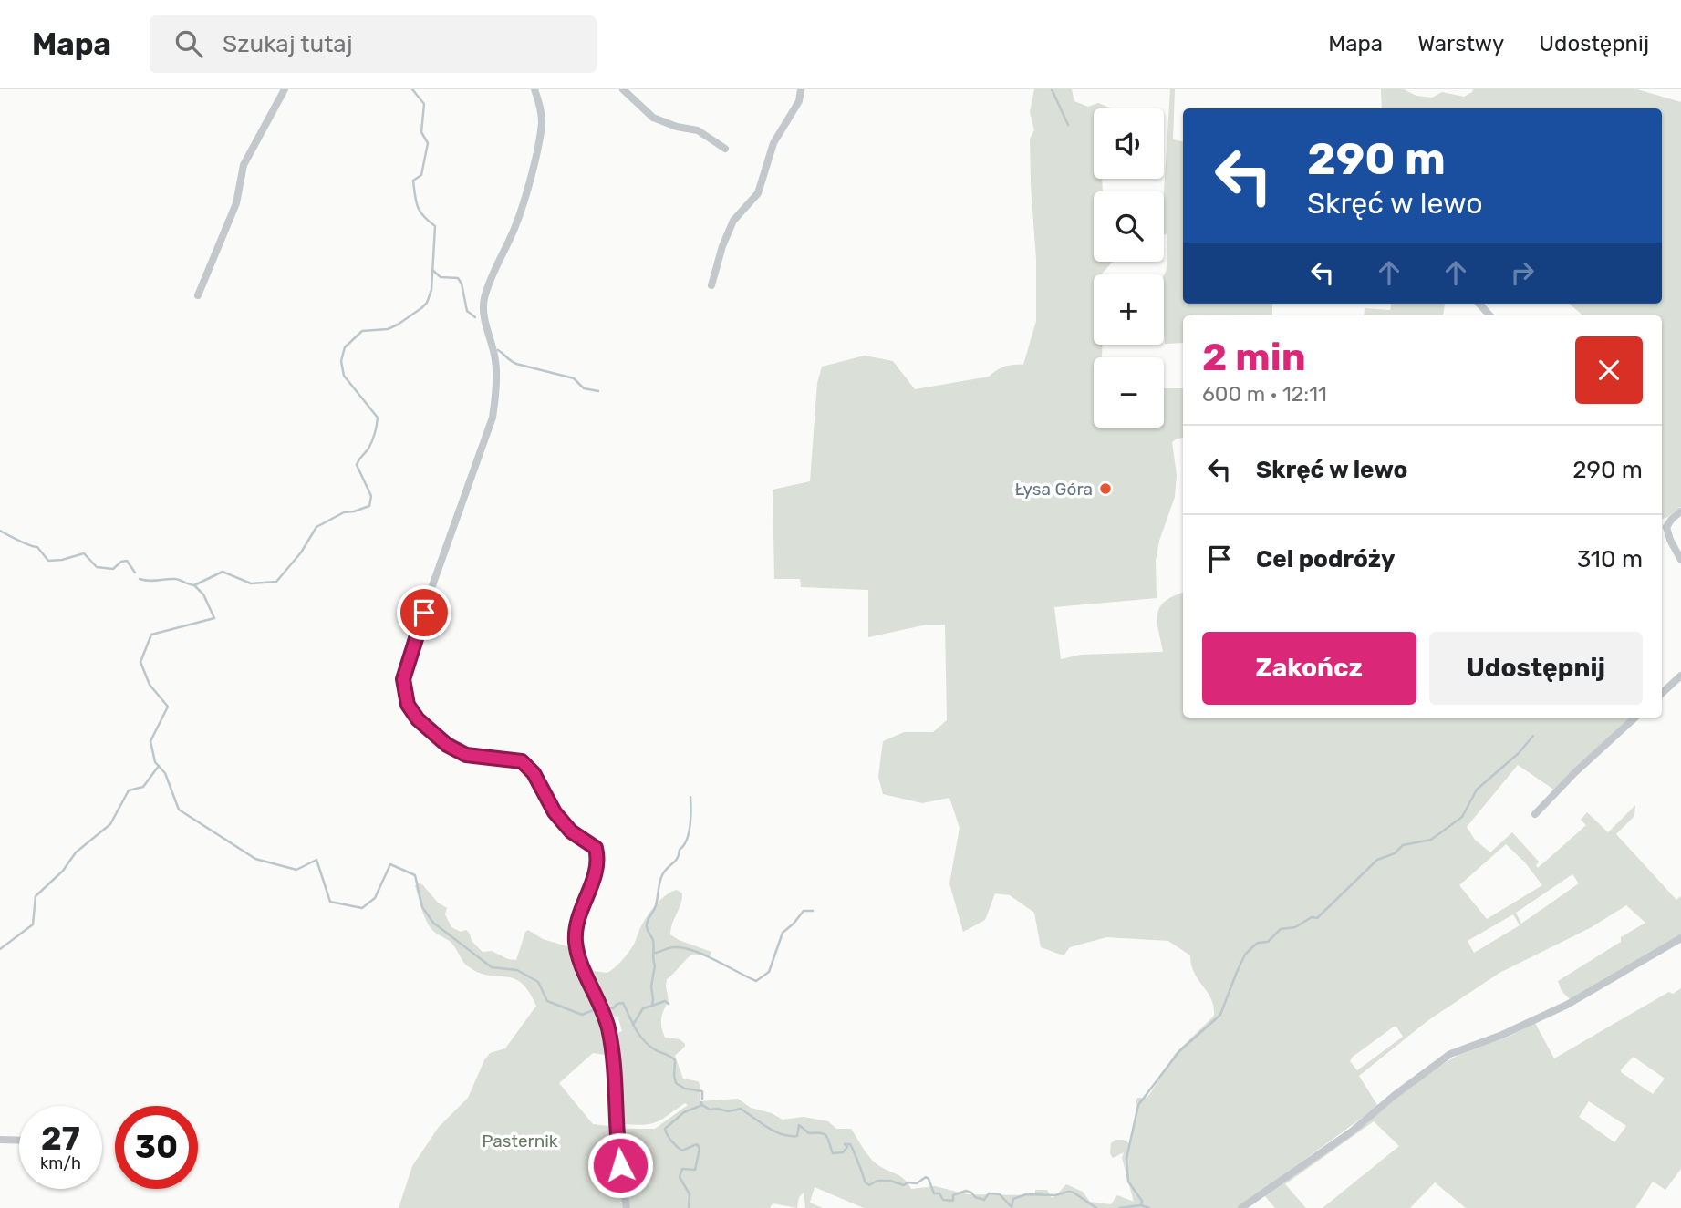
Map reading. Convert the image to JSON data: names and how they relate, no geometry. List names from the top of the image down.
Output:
{
  "parks": ["Pasternik"],
  "places": ["Łysa Góra"],
  "page": {
    "header": "Mapa",
    "search": "Szukaj tutaj",
    "nav": ["Mapa", "Warstwy", "Udostępnij"],
    "map_buttons": ["+", "−"],
    "turn": ["290 m", "Skręć w lewo"],
    "heading": ["2 min", "600 m · 12:11"],
    "list": [
      {
        "name": "Skręć w lewo",
        "value": "290 m"
      },
      {
        "name": "Cel podróży",
        "value": "310 m"
      }
    ],
    "buttons": ["Zakończ", "Udostępnij"],
    "speed": "27 km/h",
    "limit": "30"
  }
}
